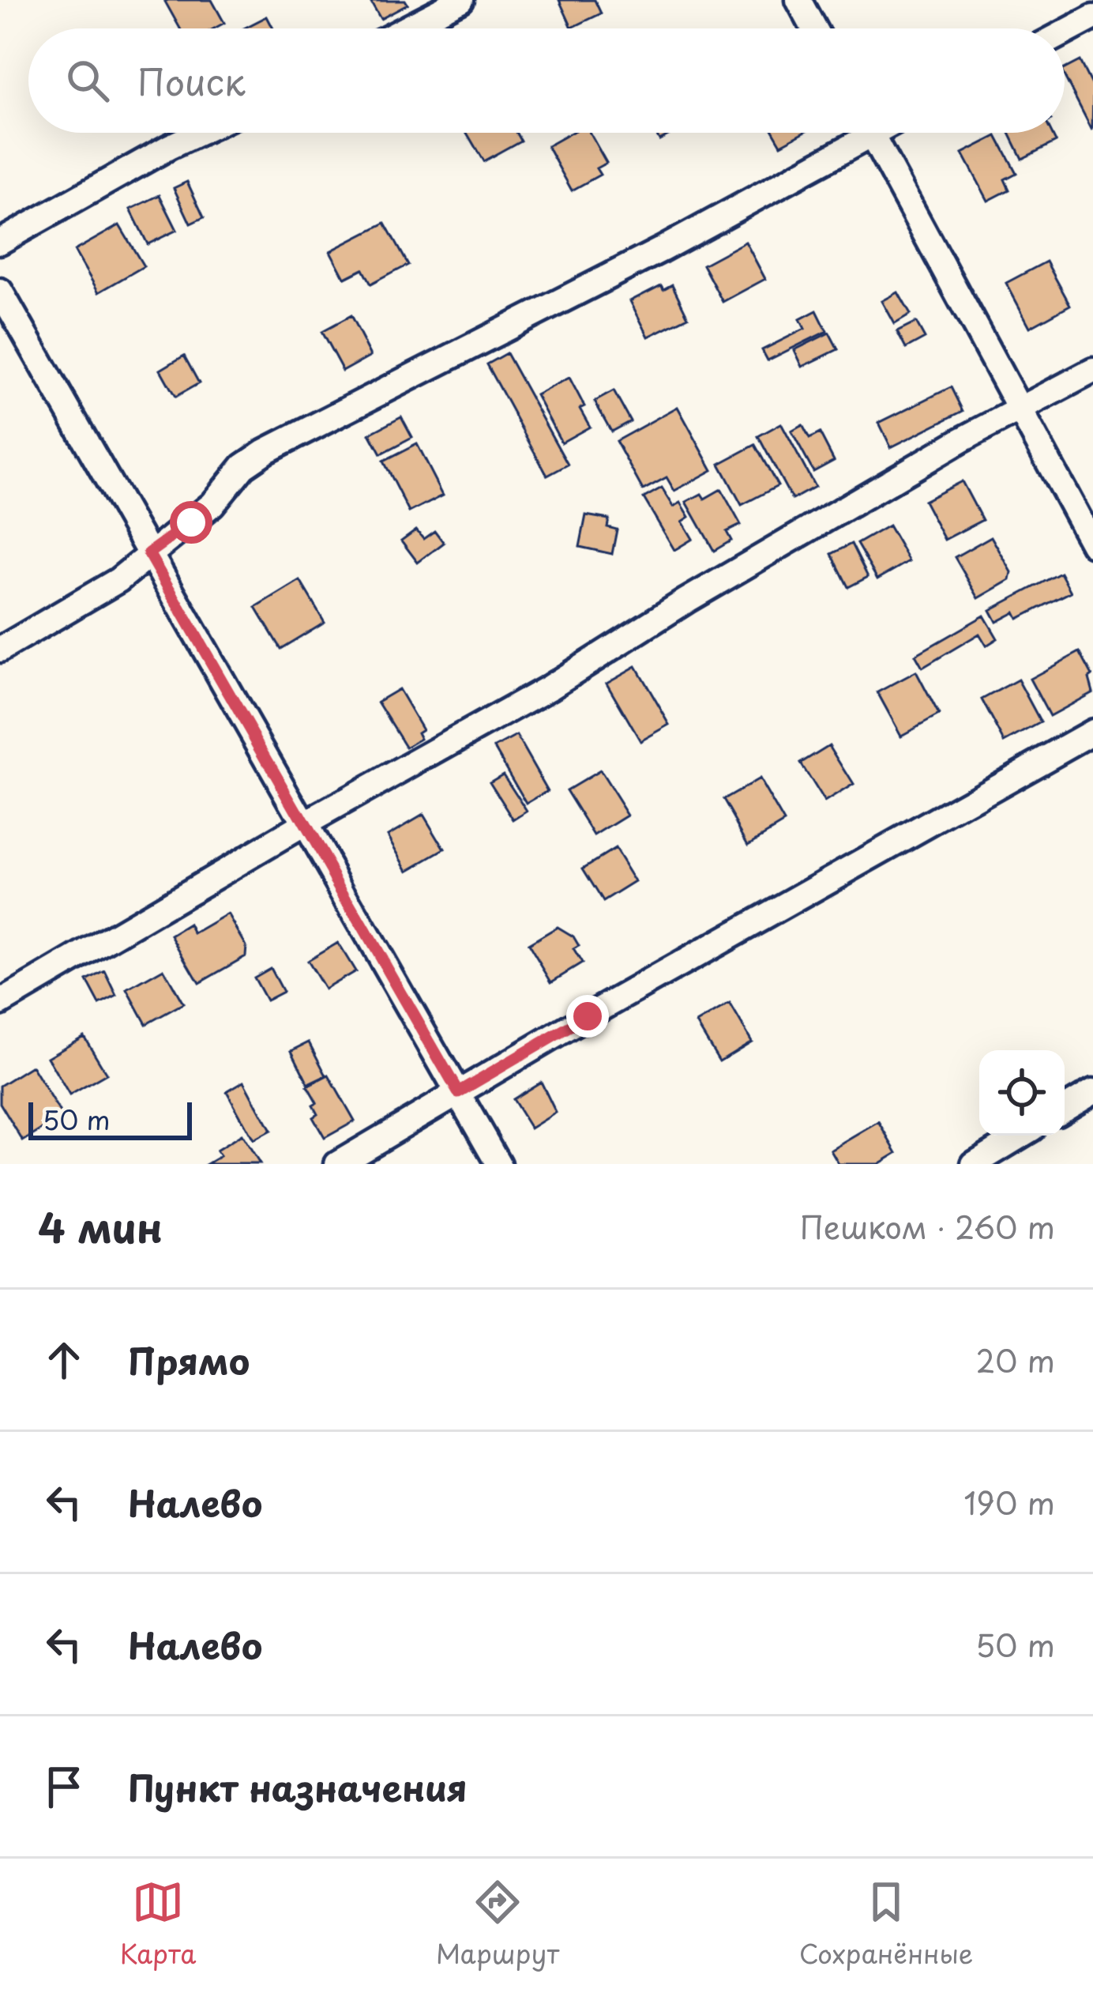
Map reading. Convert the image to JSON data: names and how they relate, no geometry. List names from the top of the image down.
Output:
{
  "scale_bar": "50 m",
  "page": {
    "search": "Поиск",
    "scale": "50 m",
    "heading": ["4 мин", "Пешком · 260 m"],
    "list": [
      ["Прямо", "20 m"],
      ["Налево", "190 m"],
      ["Налево", "50 m"],
      "Пункт назначения"
    ],
    "nav": ["Карта", "Маршрут", "Сохранённые"]
  }
}
